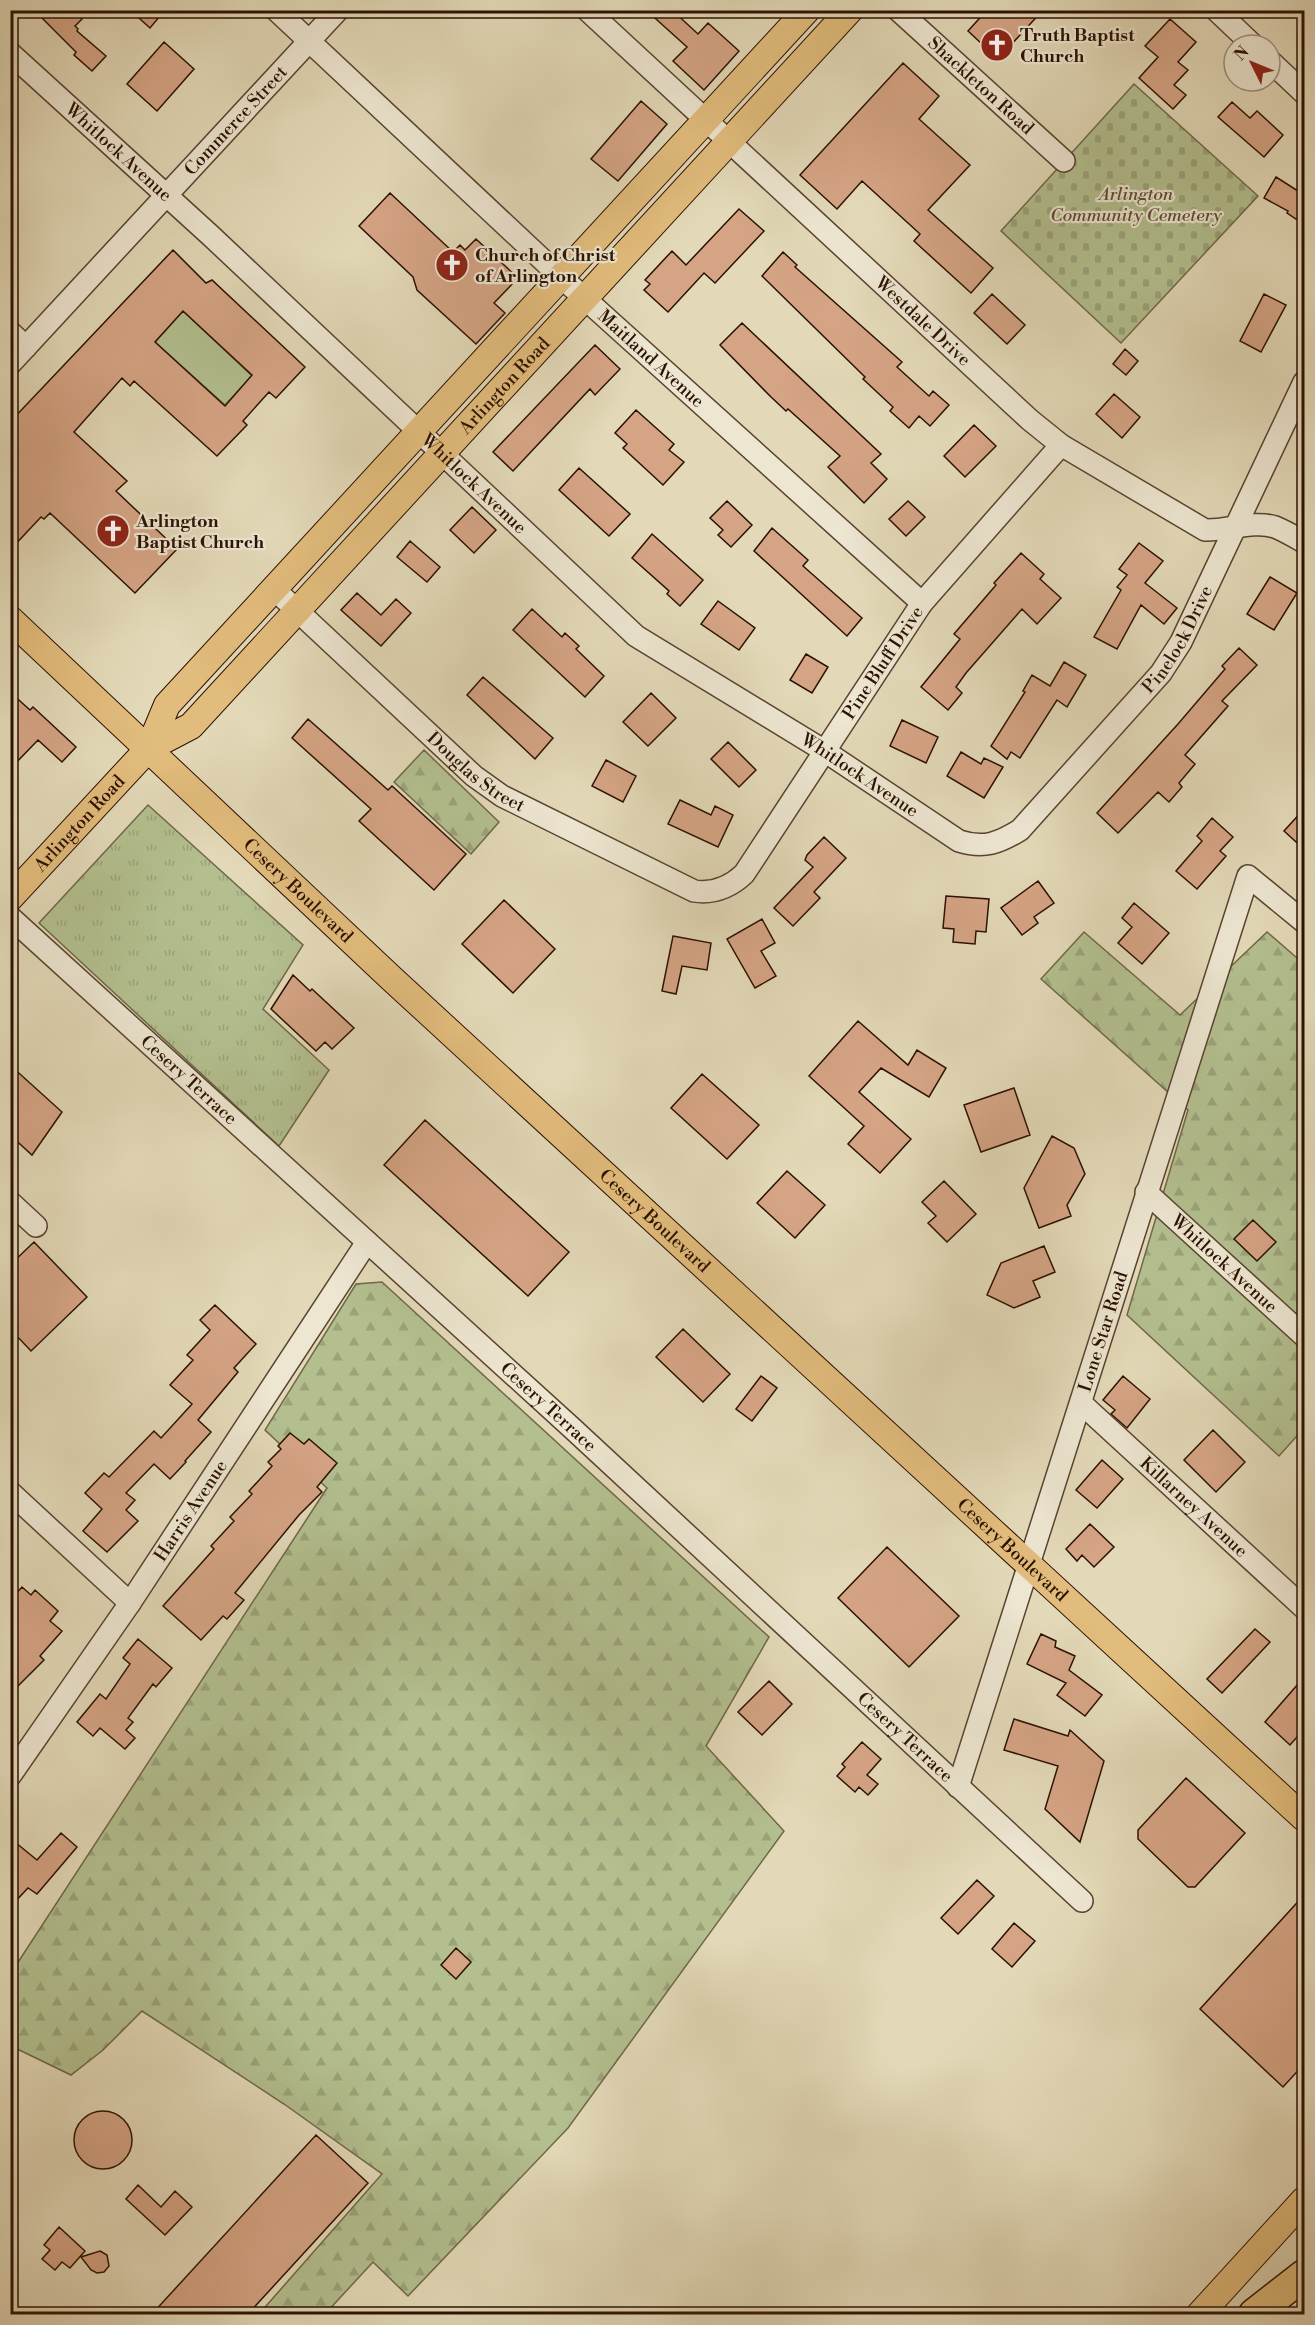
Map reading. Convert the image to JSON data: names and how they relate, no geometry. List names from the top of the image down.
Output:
{
  "streets": {
    "main road": ["Arlington Road", "Cesery Boulevard"],
    "street": [
      "Shackleton Road",
      "Commerce Street",
      "Whitlock Avenue",
      "Westdale Drive",
      "Maitland Avenue",
      "Pinelock Drive",
      "Pine Bluff Drive",
      "Douglas Street",
      "Cesery Terrace",
      "Lone Star Road",
      "Killarney Avenue",
      "Harris Avenue"
    ]
  },
  "crossings": [
    ["Commerce Street", "Whitlock Avenue"],
    ["Commerce Street", "Maitland Avenue"],
    ["Whitlock Avenue", "Arlington Road"],
    ["Whitlock Avenue", "Pinelock Drive"],
    ["Whitlock Avenue", "Pine Bluff Drive"],
    ["Whitlock Avenue", "Lone Star Road"],
    ["Westdale Drive", "Arlington Road"],
    ["Westdale Drive", "Pinelock Drive"],
    ["Westdale Drive", "Pine Bluff Drive"],
    ["Maitland Avenue", "Arlington Road"],
    ["Maitland Avenue", "Pine Bluff Drive"],
    ["Arlington Road", "Douglas Street"],
    ["Arlington Road", "Cesery Boulevard"],
    ["Pine Bluff Drive", "Douglas Street"],
    ["Cesery Boulevard", "Lone Star Road"],
    ["Cesery Terrace", "Lone Star Road"],
    ["Cesery Terrace", "Harris Avenue"],
    ["Lone Star Road", "Killarney Avenue"]
  ],
  "parks": ["Arlington Community Cemetery"],
  "places": {
    "church": ["Truth Baptist Church", "Church of Christ of Arlington", "Arlington Baptist Church"]
  },
  "north": "top left"
}
